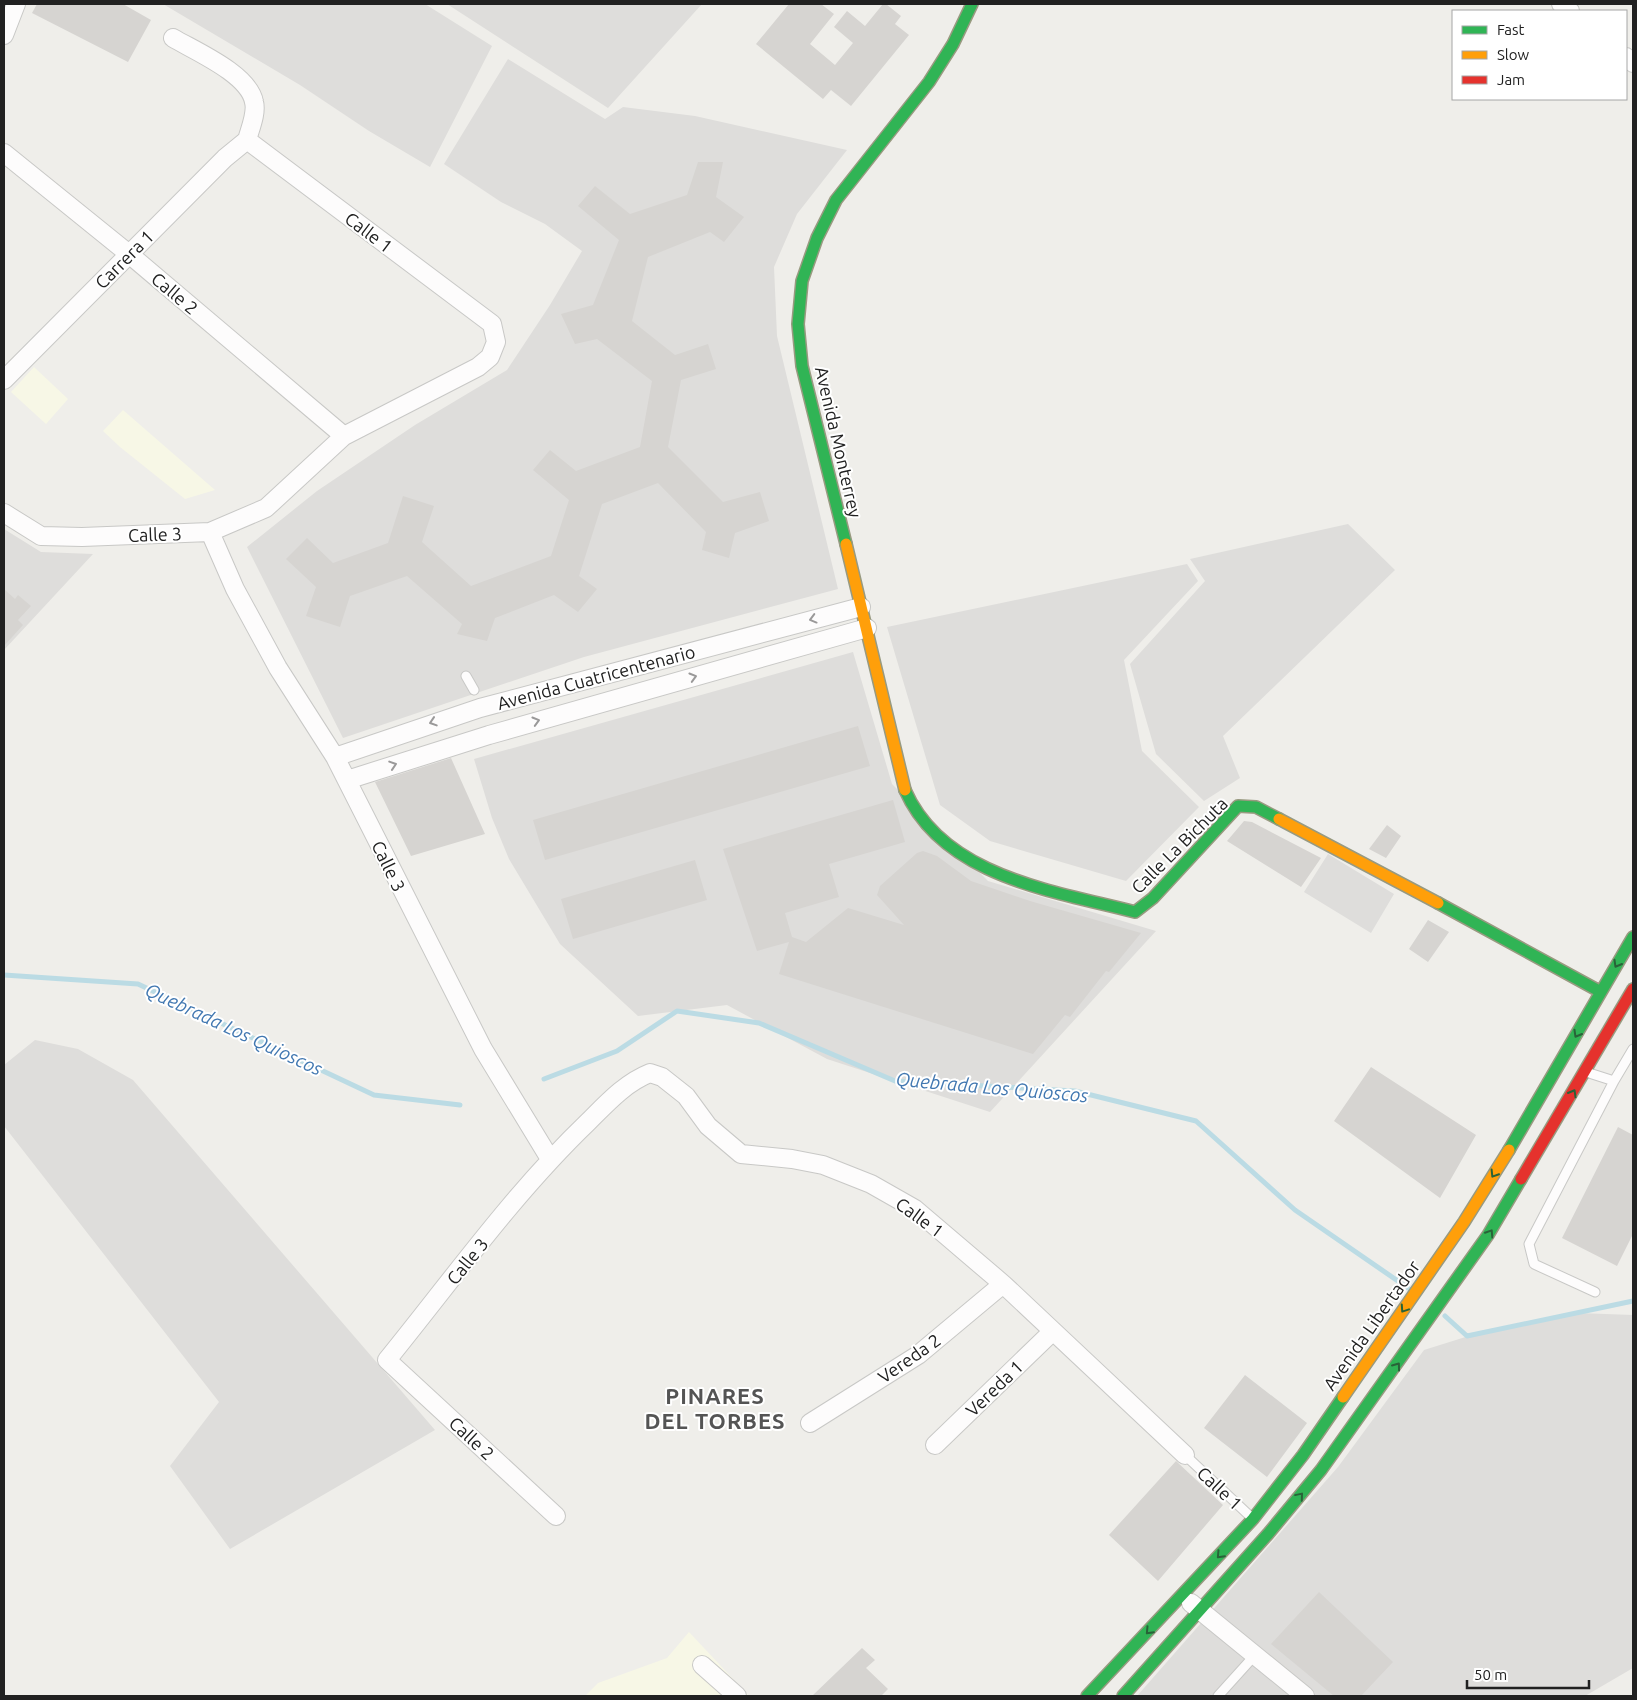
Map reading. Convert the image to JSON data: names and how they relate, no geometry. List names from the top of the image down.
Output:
{
  "streets": {
    "main road": ["Avenida Monterrey", "Calle La Bichuta", "Avenida Libertador"],
    "street": [
      "Calle 1",
      "Carrera 1",
      "Calle 2",
      "Calle 3",
      "Avenida Cuatricentenario",
      "Vereda 2",
      "Vereda 1"
    ]
  },
  "crossings": [
    ["Calle 1", "Carrera 1"],
    ["Calle 1", "Calle 2"],
    ["Calle 1", "Calle 3"],
    ["Calle 1", "Avenida Libertador"],
    ["Calle 1", "Vereda 2"],
    ["Calle 1", "Vereda 1"],
    ["Carrera 1", "Calle 2"],
    ["Calle 2", "Calle 3"],
    ["Avenida Monterrey", "Avenida Cuatricentenario"],
    ["Avenida Monterrey", "Calle La Bichuta"],
    ["Calle 3", "Avenida Cuatricentenario"],
    ["Avenida Cuatricentenario", "Calle La Bichuta"],
    ["Calle La Bichuta", "Avenida Libertador"]
  ],
  "districts": ["PINARES DEL TORBES"],
  "water": ["Quebrada Los Quioscos"],
  "legend": ["Fast", "Slow", "Jam"],
  "scale_bar": "50 m"
}
